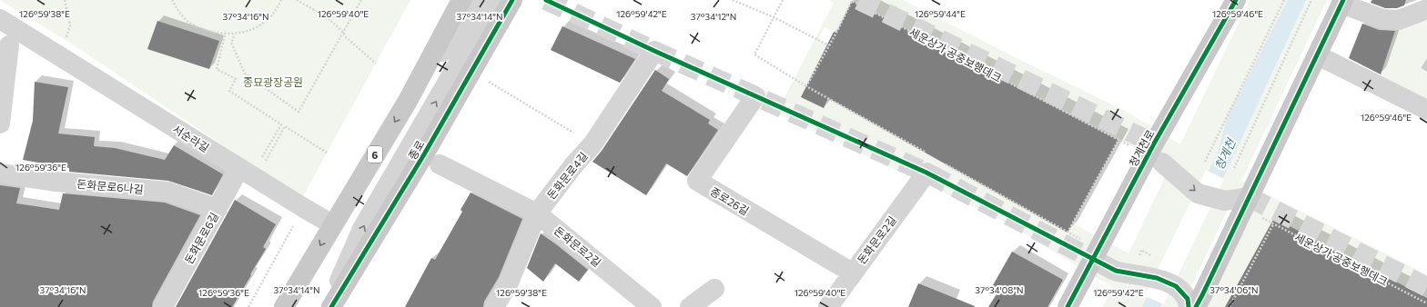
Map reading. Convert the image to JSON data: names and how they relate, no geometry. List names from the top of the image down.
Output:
{
  "streets": {
    "main road": ["청계천로", "종로", "6"],
    "street": [
      "서순라길",
      "돈화문로4길",
      "돈화문로6나길",
      "종로26길",
      "돈화문로6길",
      "돈화문로2길"
    ],
    "path": ["세운상가 공중보행데크"]
  },
  "crossings": [
    ["서순라길", "6"],
    ["서순라길", "돈화문로6길"],
    ["돈화문로4길", "돈화문로2길"],
    ["돈화문로6나길", "돈화문로6길"],
    ["종로26길", "돈화문로2길"]
  ],
  "water": ["청계천"],
  "parks": ["종묘광장공원"],
  "coordinates": [
    "126°59'38\"E",
    "126°59'44\"E",
    "126°59'42\"E",
    "126°59'40\"E",
    "126°59'46\"E",
    "37°34'16\"N",
    "37°34'14\"N",
    "37°34'12\"N",
    "126°59'36\"E",
    "37°34'08\"N",
    "37°34'06\"N"
  ]
}
